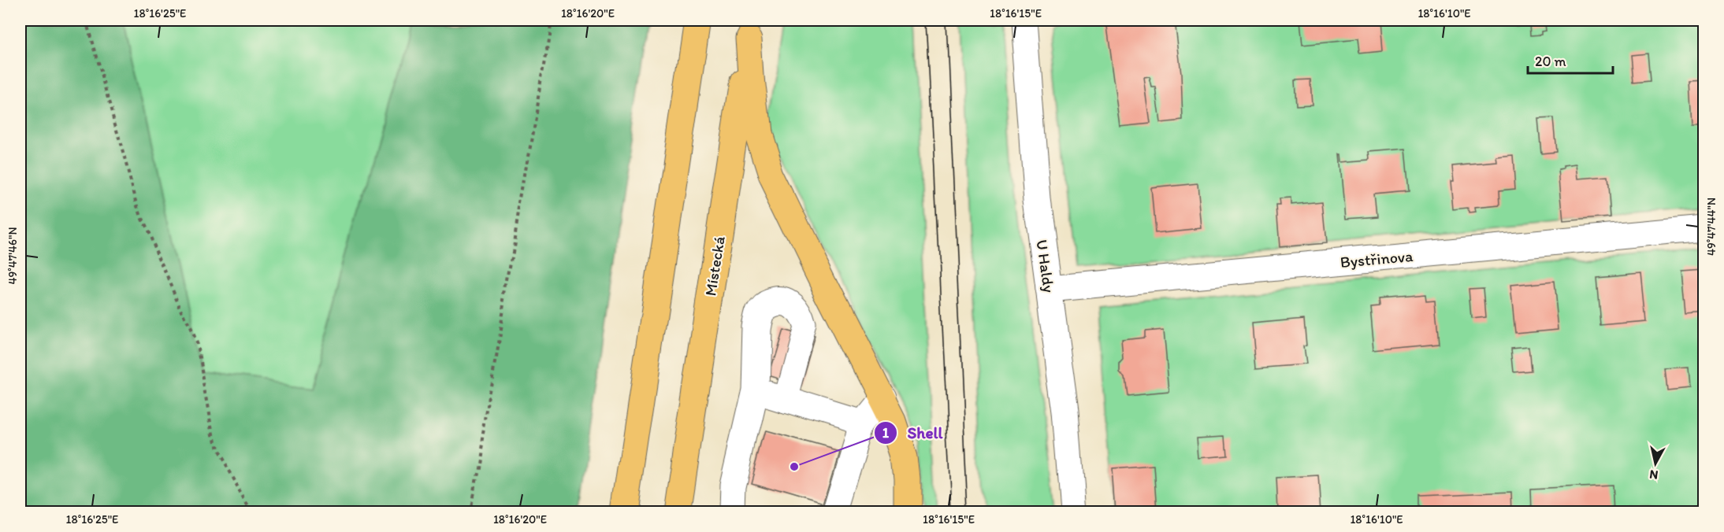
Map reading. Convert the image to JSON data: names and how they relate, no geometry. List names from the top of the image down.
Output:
{
  "streets": {
    "highway": ["Místecká"],
    "street": ["Bystřinova", "U Haldy"]
  },
  "crossings": [
    ["Bystřinova", "U Haldy"]
  ],
  "places": ["Shell"],
  "scale_bar": "20 m",
  "north": "bottom",
  "coordinates": [
    "18°16'25\"E",
    "18°16'20\"E",
    "18°16'15\"E",
    "18°16'10\"E",
    "49°47'44\"N",
    "49°47'46\"N"
  ]
}
